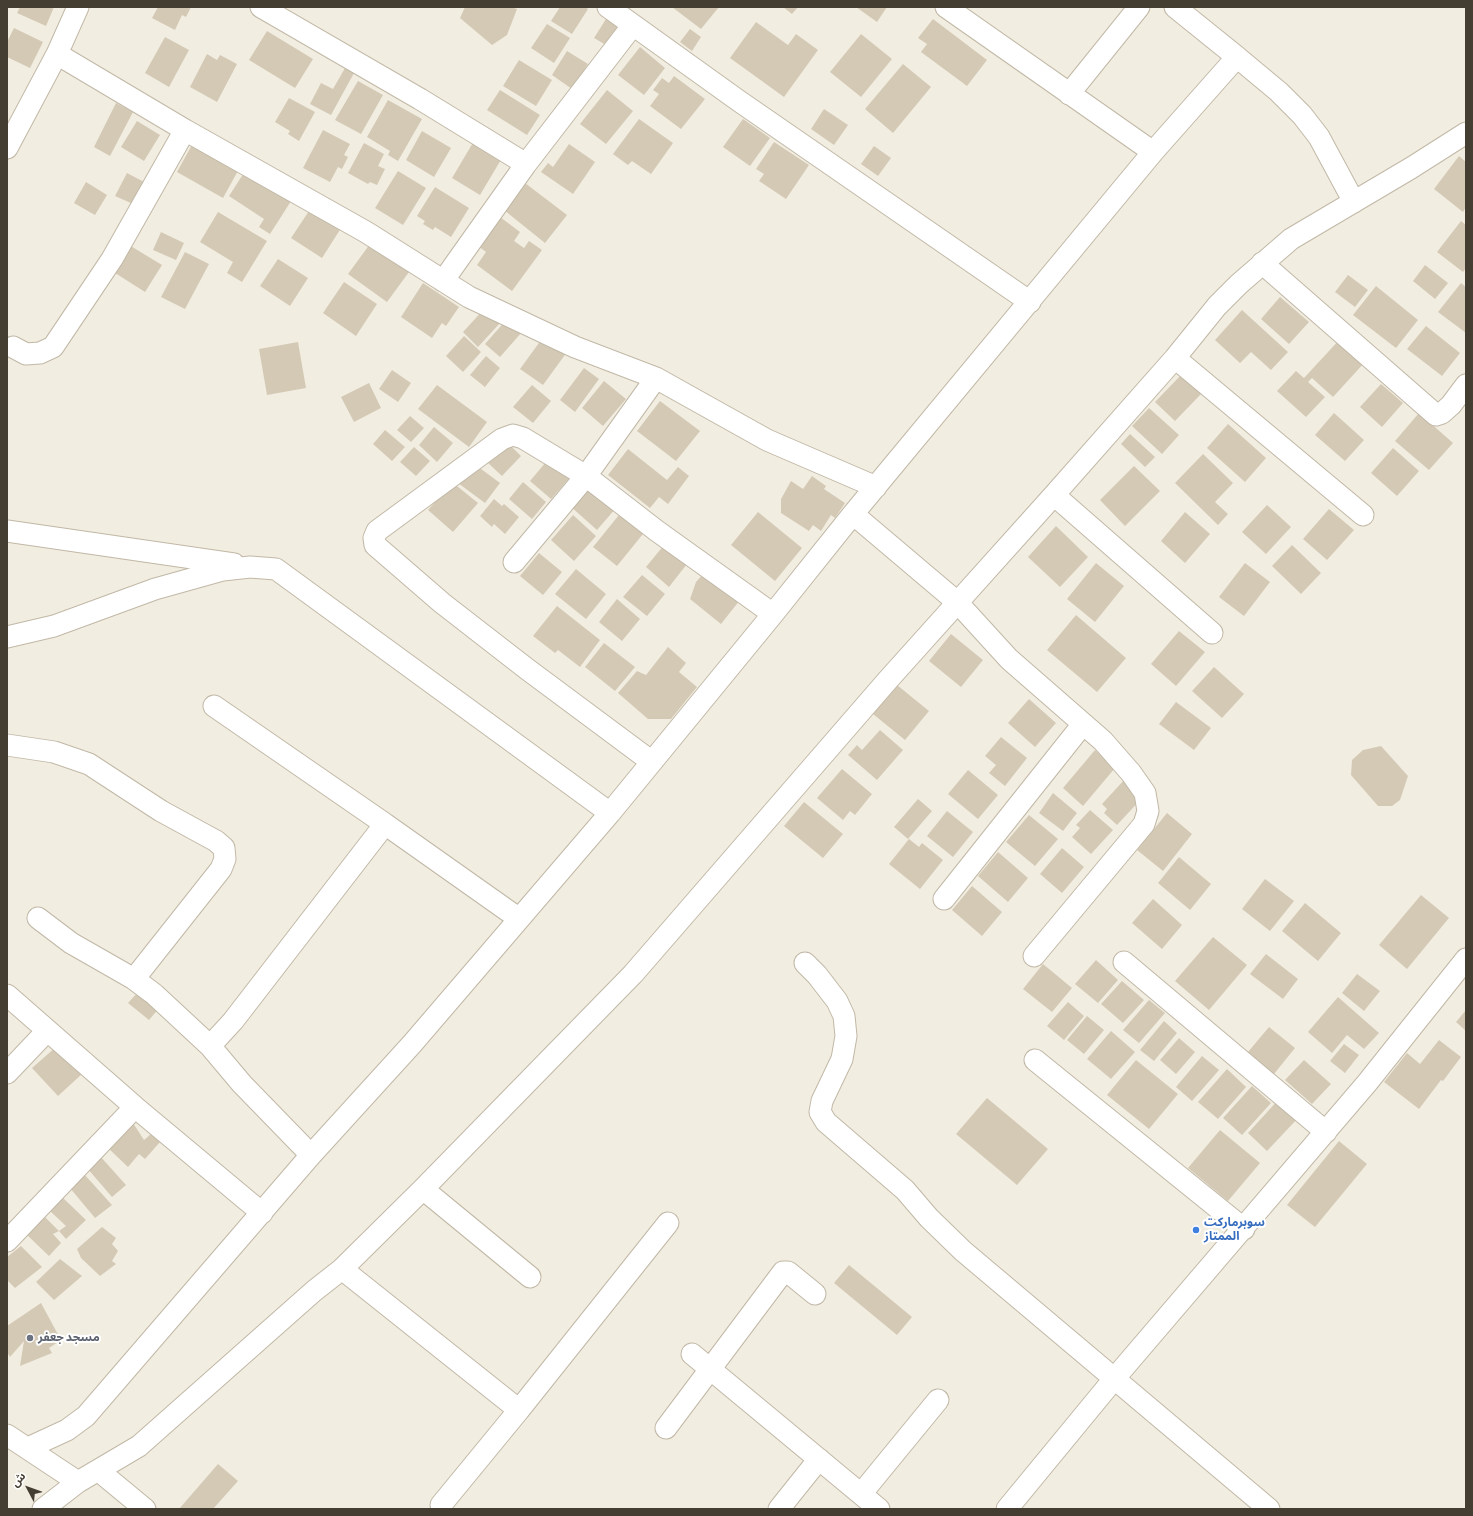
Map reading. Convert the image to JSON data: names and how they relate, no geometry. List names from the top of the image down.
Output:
{
  "places": ["سوبرماركت الممتاز", "مسجد جعفر"],
  "north": "top left"
}
